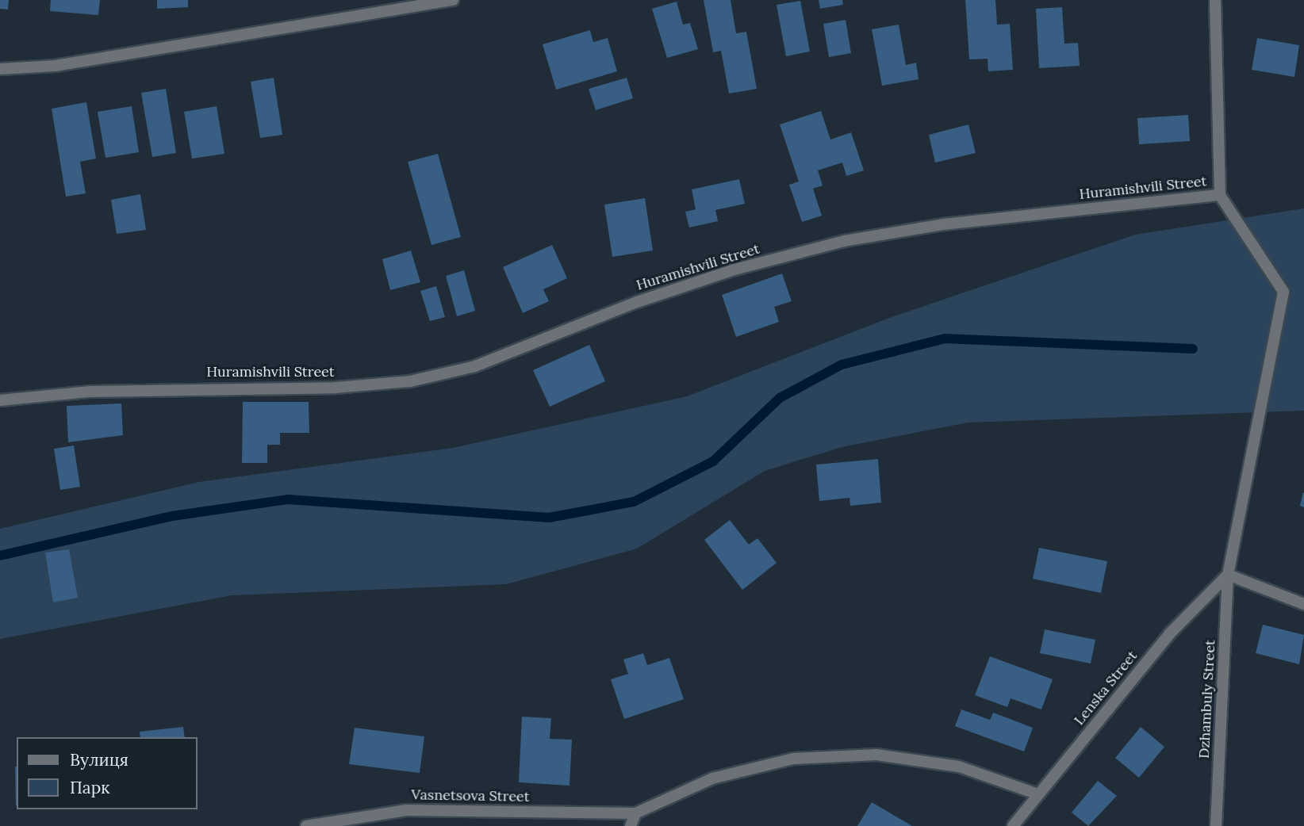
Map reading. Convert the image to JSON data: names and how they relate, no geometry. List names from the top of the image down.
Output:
{
  "streets": {
    "street": [
      "Huramishvili Street",
      "Lenska Street",
      "Dzhambuly Street",
      "Vasnetsova Street"
    ]
  },
  "crossings": [
    ["Huramishvili Street", "Dzhambuly Street"],
    ["Lenska Street", "Dzhambuly Street"],
    ["Lenska Street", "Vasnetsova Street"]
  ],
  "legend": ["Вулиця", "Парк"]
}
